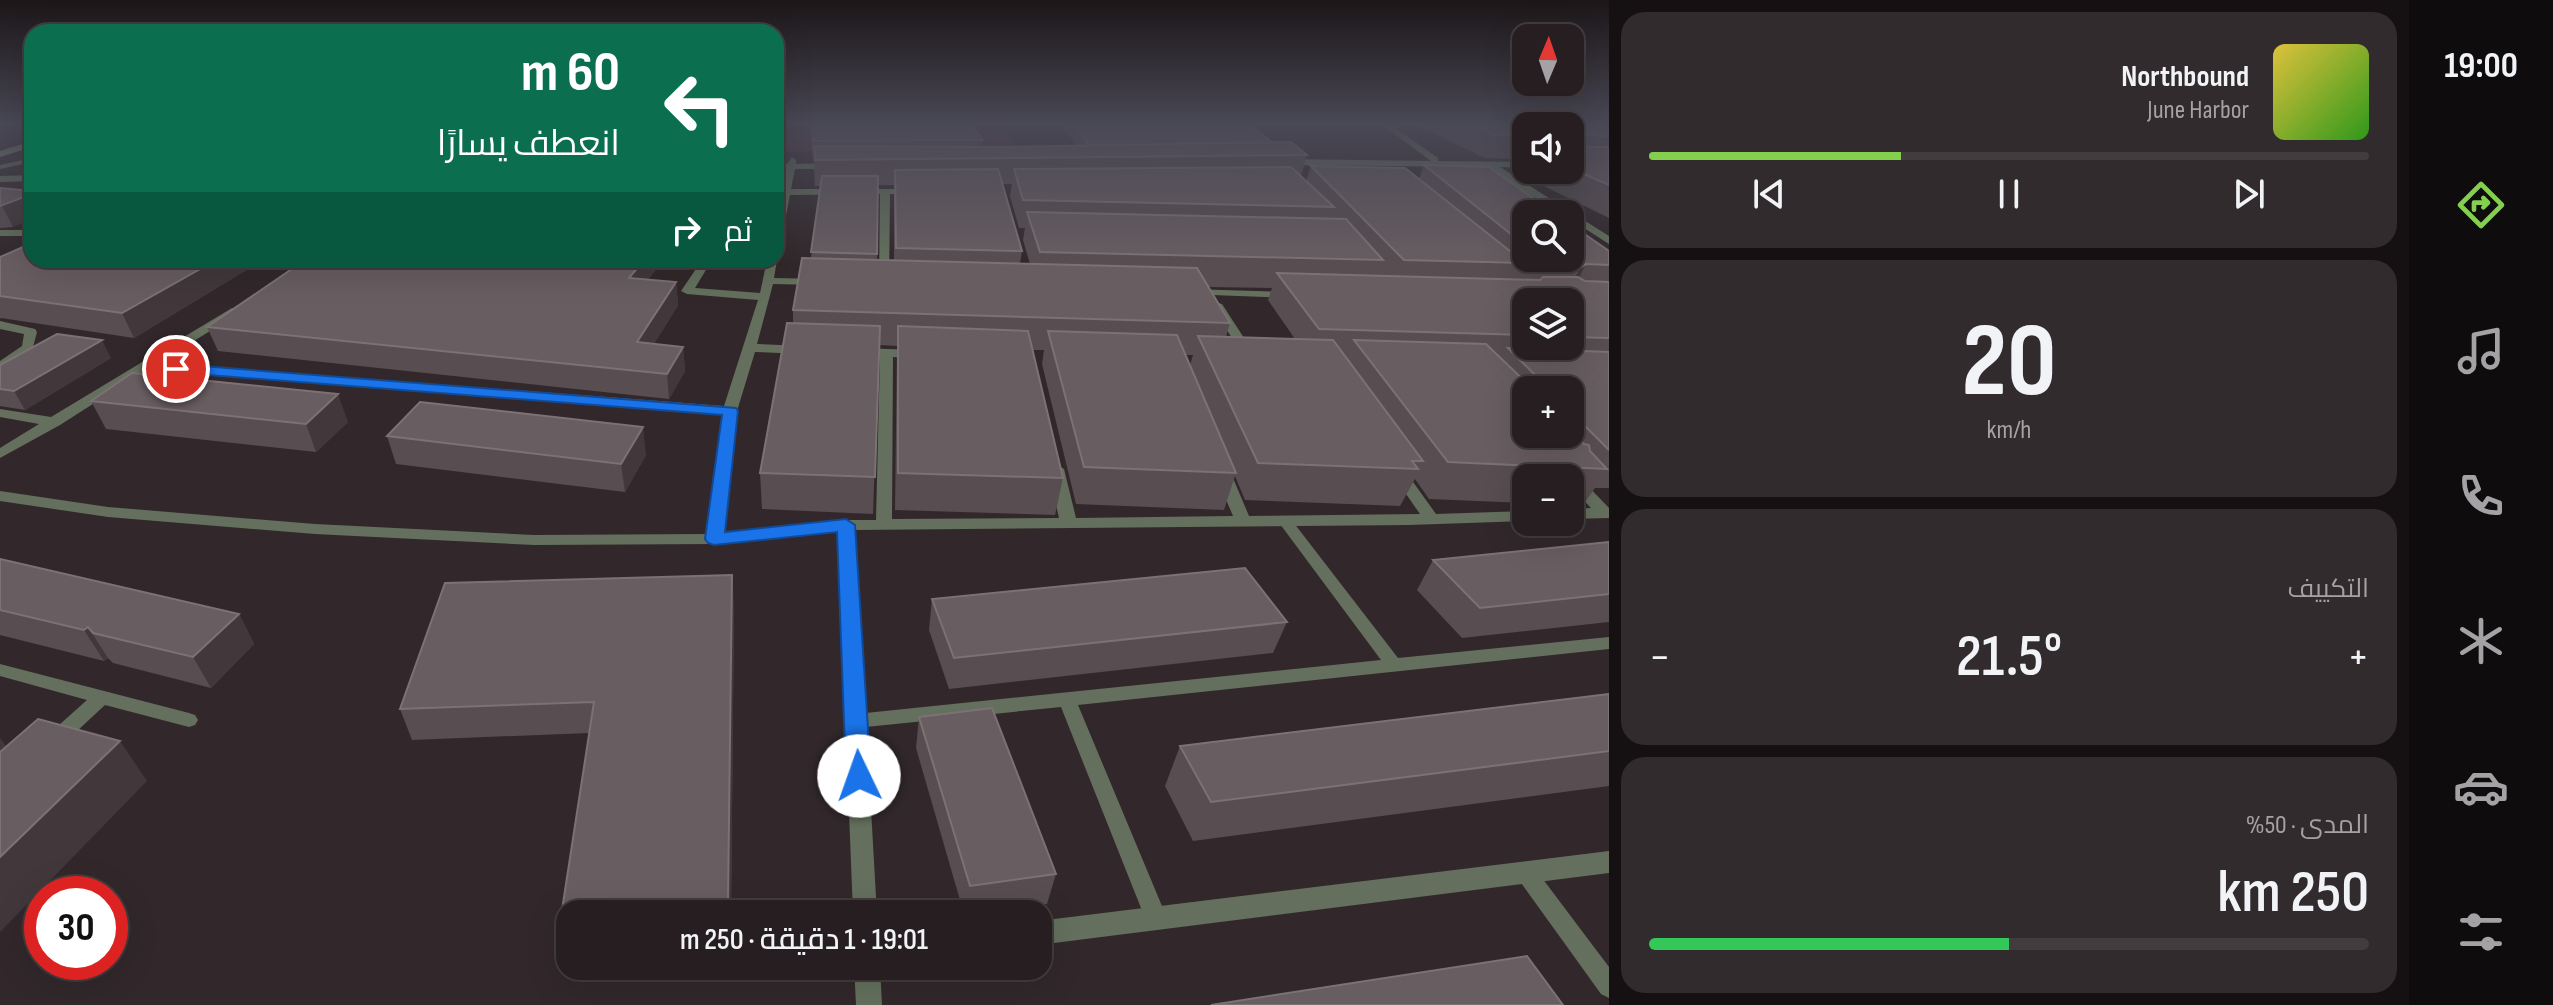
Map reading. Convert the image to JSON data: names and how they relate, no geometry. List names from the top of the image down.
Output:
{
  "north": "top",
  "page": {
    "tabs": "19:00",
    "map_buttons": ["+", "−"],
    "turn": ["60 m", "انعطف يسارًا"],
    "song": ["Northbound", "June Harbor"],
    "then": "ثم",
    "tile": [
      ["20", "km/h"],
      "التكييف",
      ["المدى · 50%", "250 km"]
    ],
    "heat": ["−", "21.5°", "+"],
    "limit": "30",
    "trip": "19:01 · 1 دقيقة · 250 m"
  }
}
